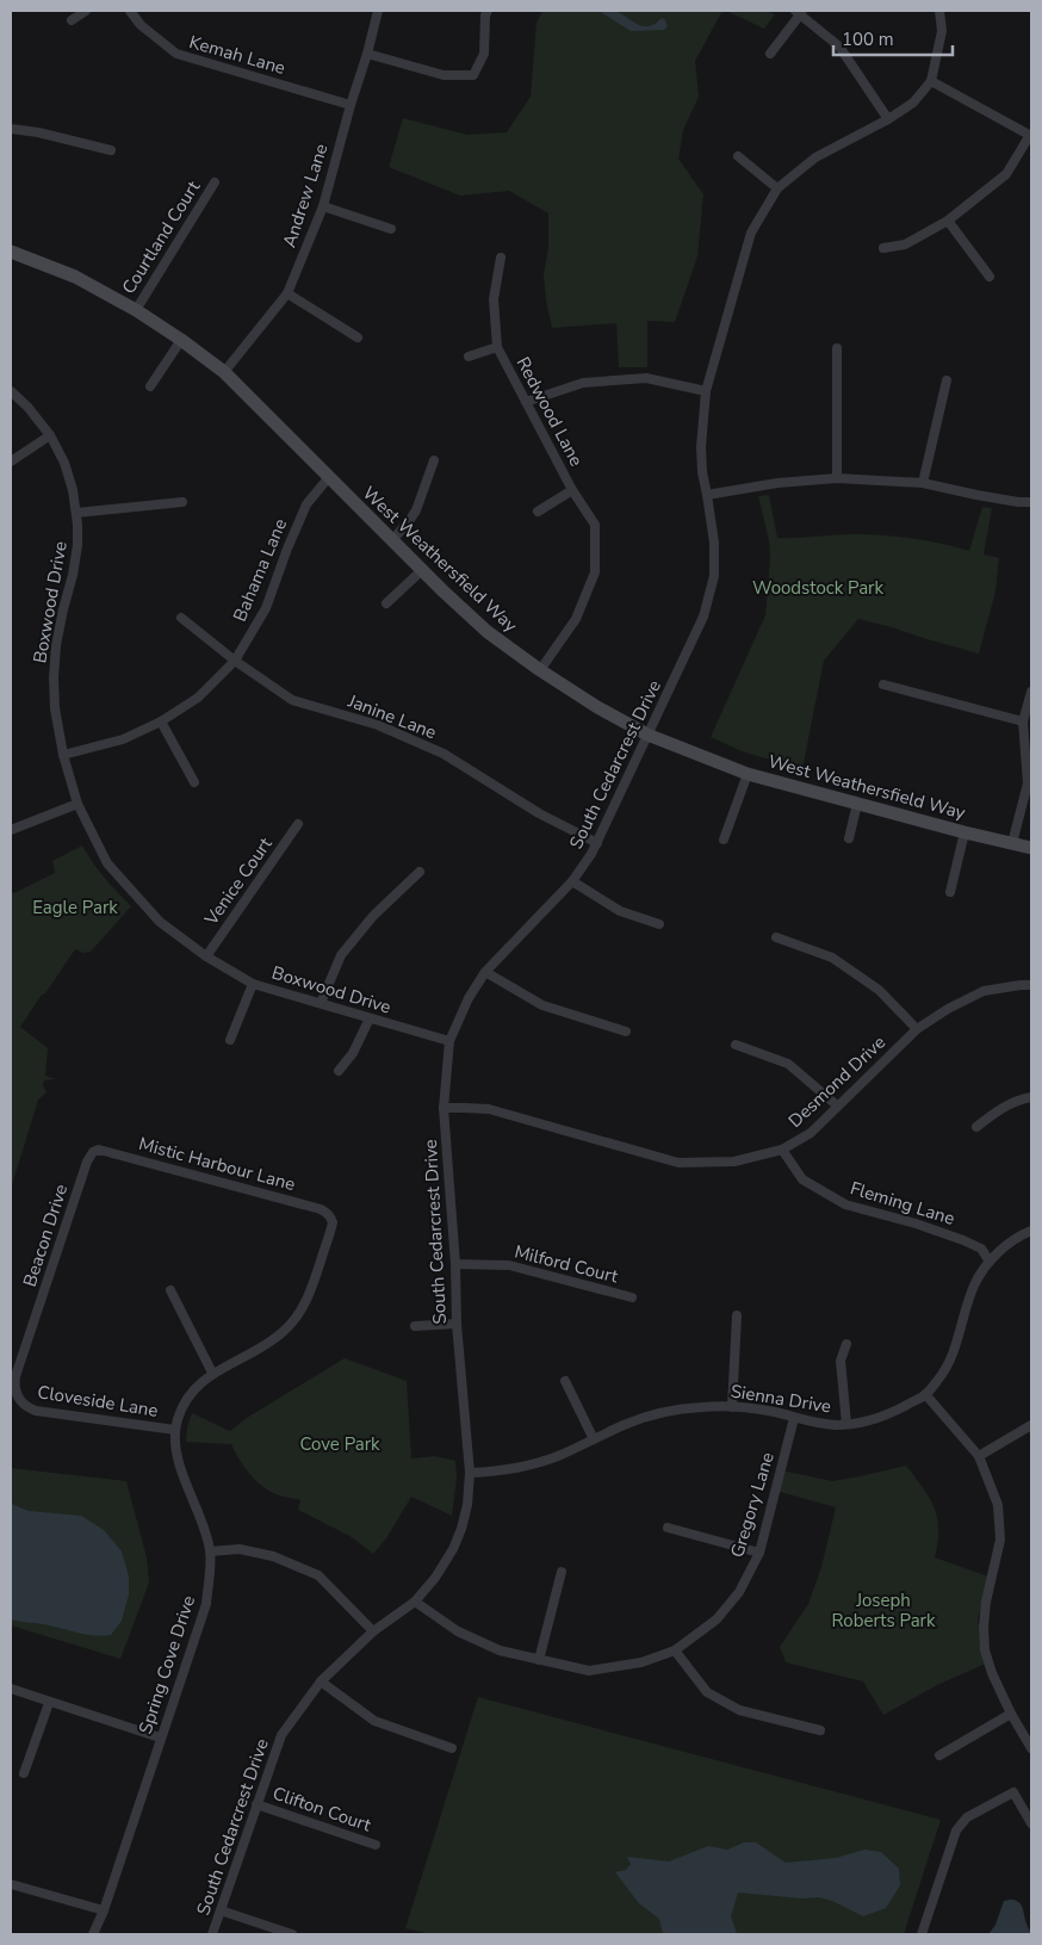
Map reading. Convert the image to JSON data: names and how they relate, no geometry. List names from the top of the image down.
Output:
{
  "streets": {
    "street": [
      "Kemah Lane",
      "Andrew Lane",
      "Courtland Court",
      "Redwood Lane",
      "West Weathersfield Way",
      "Bahama Lane",
      "Boxwood Drive",
      "Janine Lane",
      "South Cedarcrest Drive",
      "Venice Court",
      "Desmond Drive",
      "Mistic Harbour Lane",
      "Fleming Lane",
      "Beacon Drive",
      "Milford Court",
      "Sienna Drive",
      "Cloveside Lane",
      "Gregory Lane",
      "Spring Cove Drive",
      "Clifton Court"
    ]
  },
  "crossings": [
    ["Kemah Lane", "Andrew Lane"],
    ["Andrew Lane", "West Weathersfield Way"],
    ["Courtland Court", "West Weathersfield Way"],
    ["Redwood Lane", "West Weathersfield Way"],
    ["West Weathersfield Way", "Bahama Lane"],
    ["West Weathersfield Way", "South Cedarcrest Drive"],
    ["Bahama Lane", "Boxwood Drive"],
    ["Bahama Lane", "Janine Lane"],
    ["Boxwood Drive", "South Cedarcrest Drive"],
    ["Boxwood Drive", "Venice Court"],
    ["Janine Lane", "South Cedarcrest Drive"],
    ["South Cedarcrest Drive", "Desmond Drive"],
    ["South Cedarcrest Drive", "Milford Court"],
    ["South Cedarcrest Drive", "Sienna Drive"],
    ["South Cedarcrest Drive", "Gregory Lane"],
    ["South Cedarcrest Drive", "Clifton Court"],
    ["Desmond Drive", "Fleming Lane"],
    ["Mistic Harbour Lane", "Beacon Drive"],
    ["Mistic Harbour Lane", "Spring Cove Drive"],
    ["Fleming Lane", "Sienna Drive"],
    ["Beacon Drive", "Cloveside Lane"],
    ["Sienna Drive", "Gregory Lane"],
    ["Cloveside Lane", "Spring Cove Drive"]
  ],
  "parks": [
    "Woodstock Park",
    "Eagle Park",
    "Cove Park",
    "Joseph Roberts Park"
  ],
  "scale_bar": "100 m"
}
